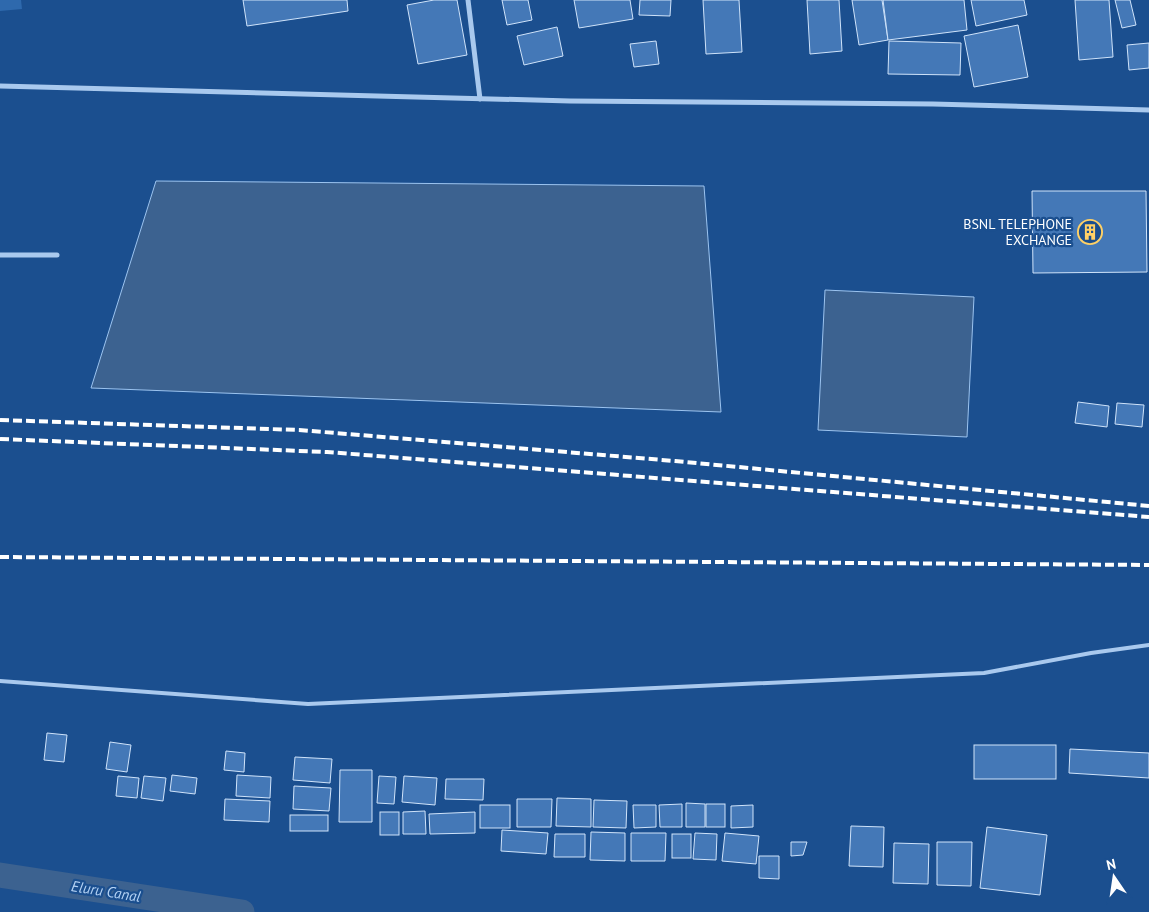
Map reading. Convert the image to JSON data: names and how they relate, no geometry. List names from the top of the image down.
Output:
{
  "water": ["Eluru Canal"],
  "places": {
    "building": ["BSNL TELEPHONE EXCHANGE"]
  },
  "north": "top"
}
